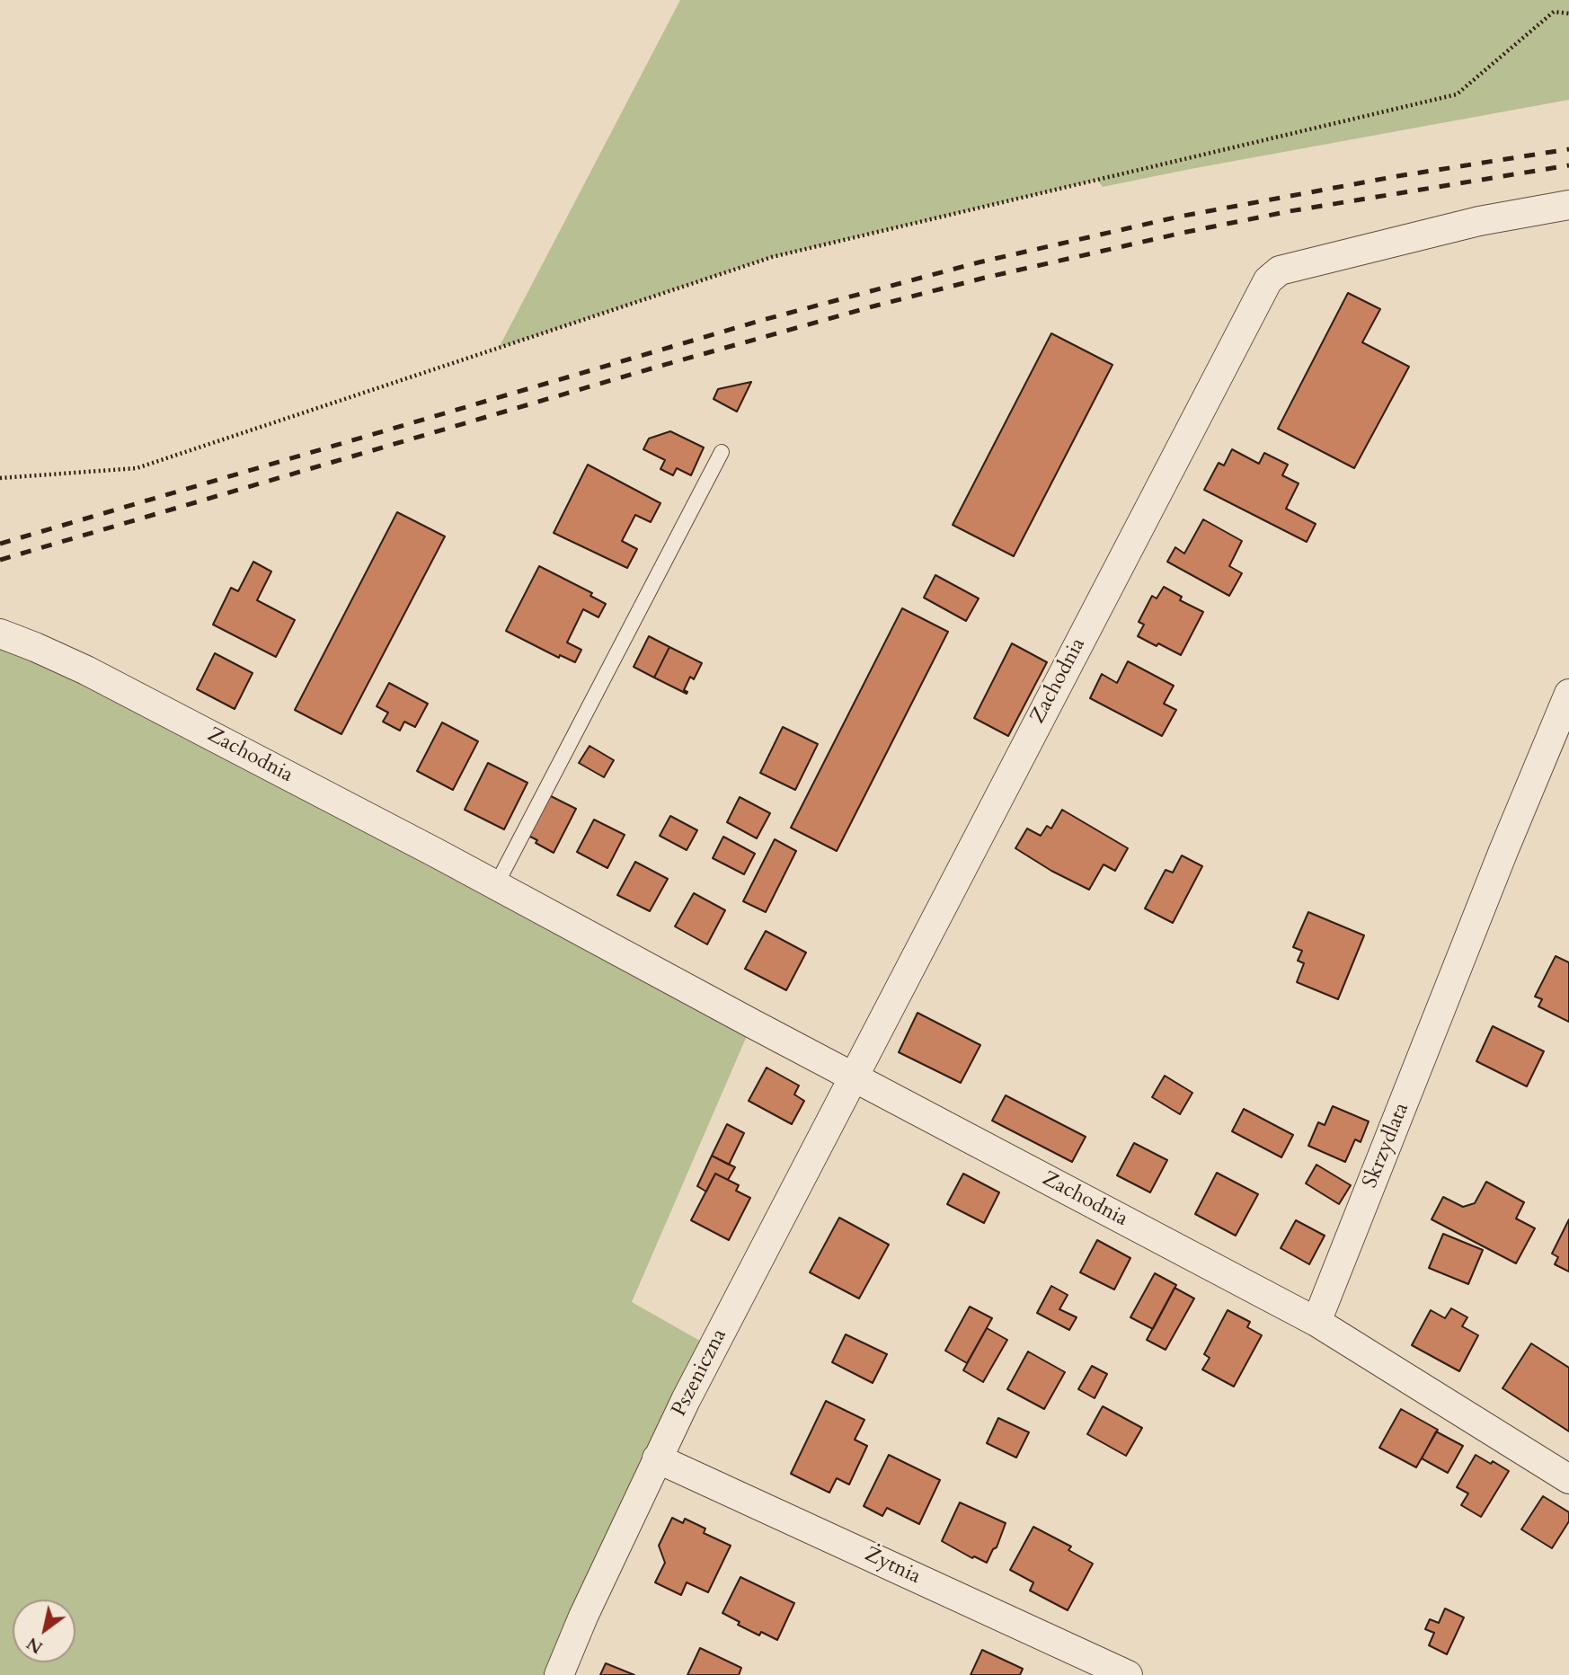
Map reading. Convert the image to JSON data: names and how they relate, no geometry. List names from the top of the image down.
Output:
{
  "streets": {
    "street": [
      "Zachodnia",
      "Skrzydlata",
      "Pszeniczna",
      "Żytnia"
    ]
  },
  "crossings": [
    ["Zachodnia", "Skrzydlata"],
    ["Zachodnia", "Pszeniczna"],
    ["Pszeniczna", "Żytnia"]
  ],
  "north": "bottom left"
}
